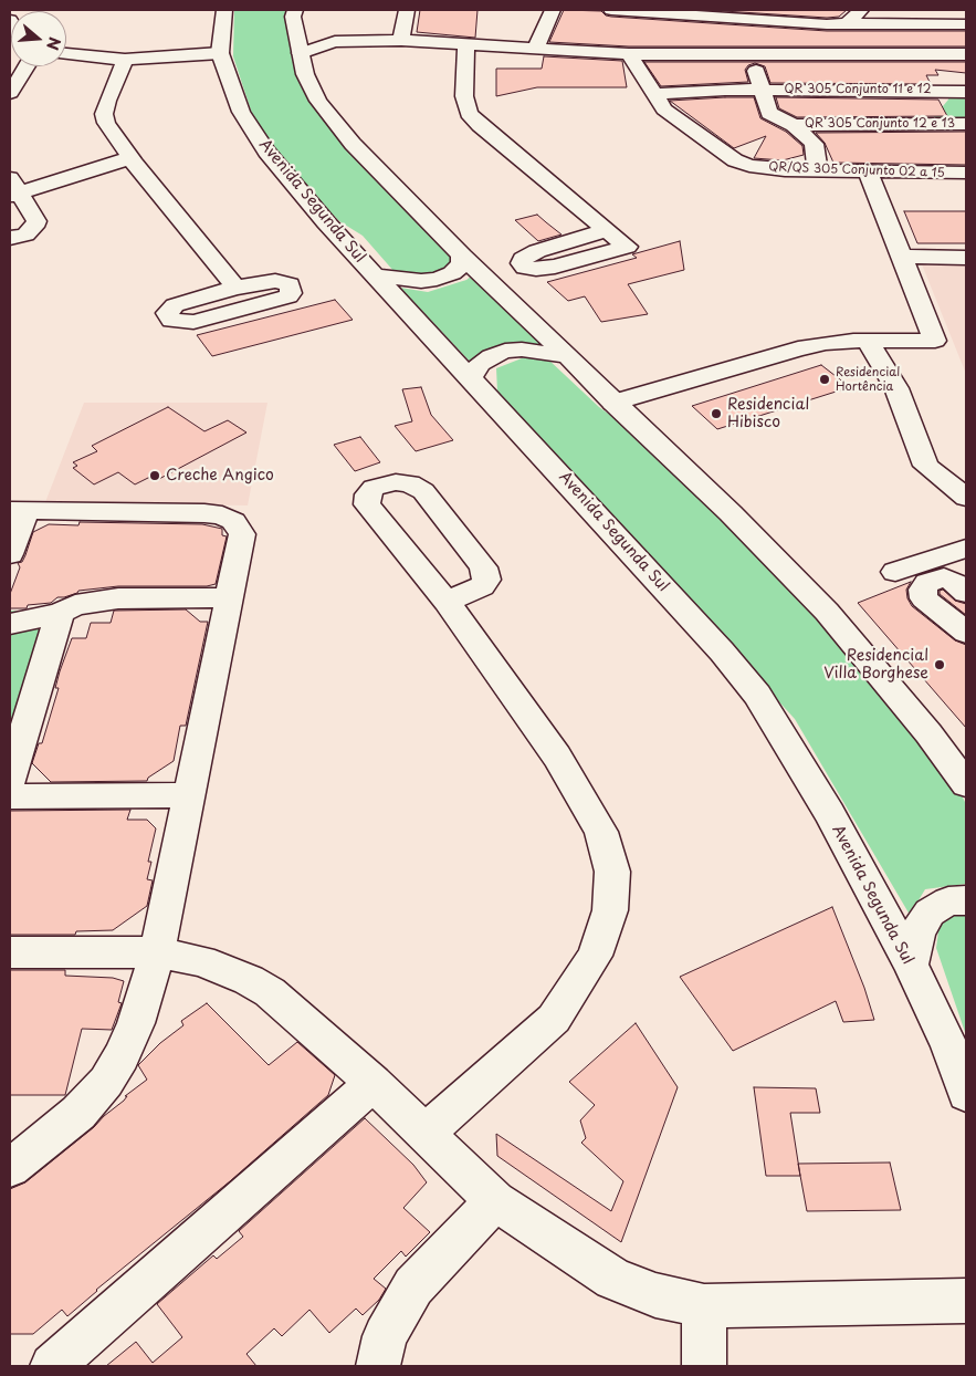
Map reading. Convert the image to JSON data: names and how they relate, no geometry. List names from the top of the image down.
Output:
{
  "streets": {
    "street": [
      "QR 305 Conjunto 11 e 12",
      "QR 305 Conjunto 12 e 13",
      "QR/QS 305 Conjunto 02 a 15",
      "Avenida Segunda Sul"
    ]
  },
  "crossings": [
    ["QR 305 Conjunto 11 e 12", "QR/QS 305 Conjunto 02 a 15"]
  ],
  "places": [
    "Residencial Hortência",
    "Residencial Hibisco",
    "Creche Angico",
    "Residencial Villa Borghese"
  ],
  "north": "right"
}
